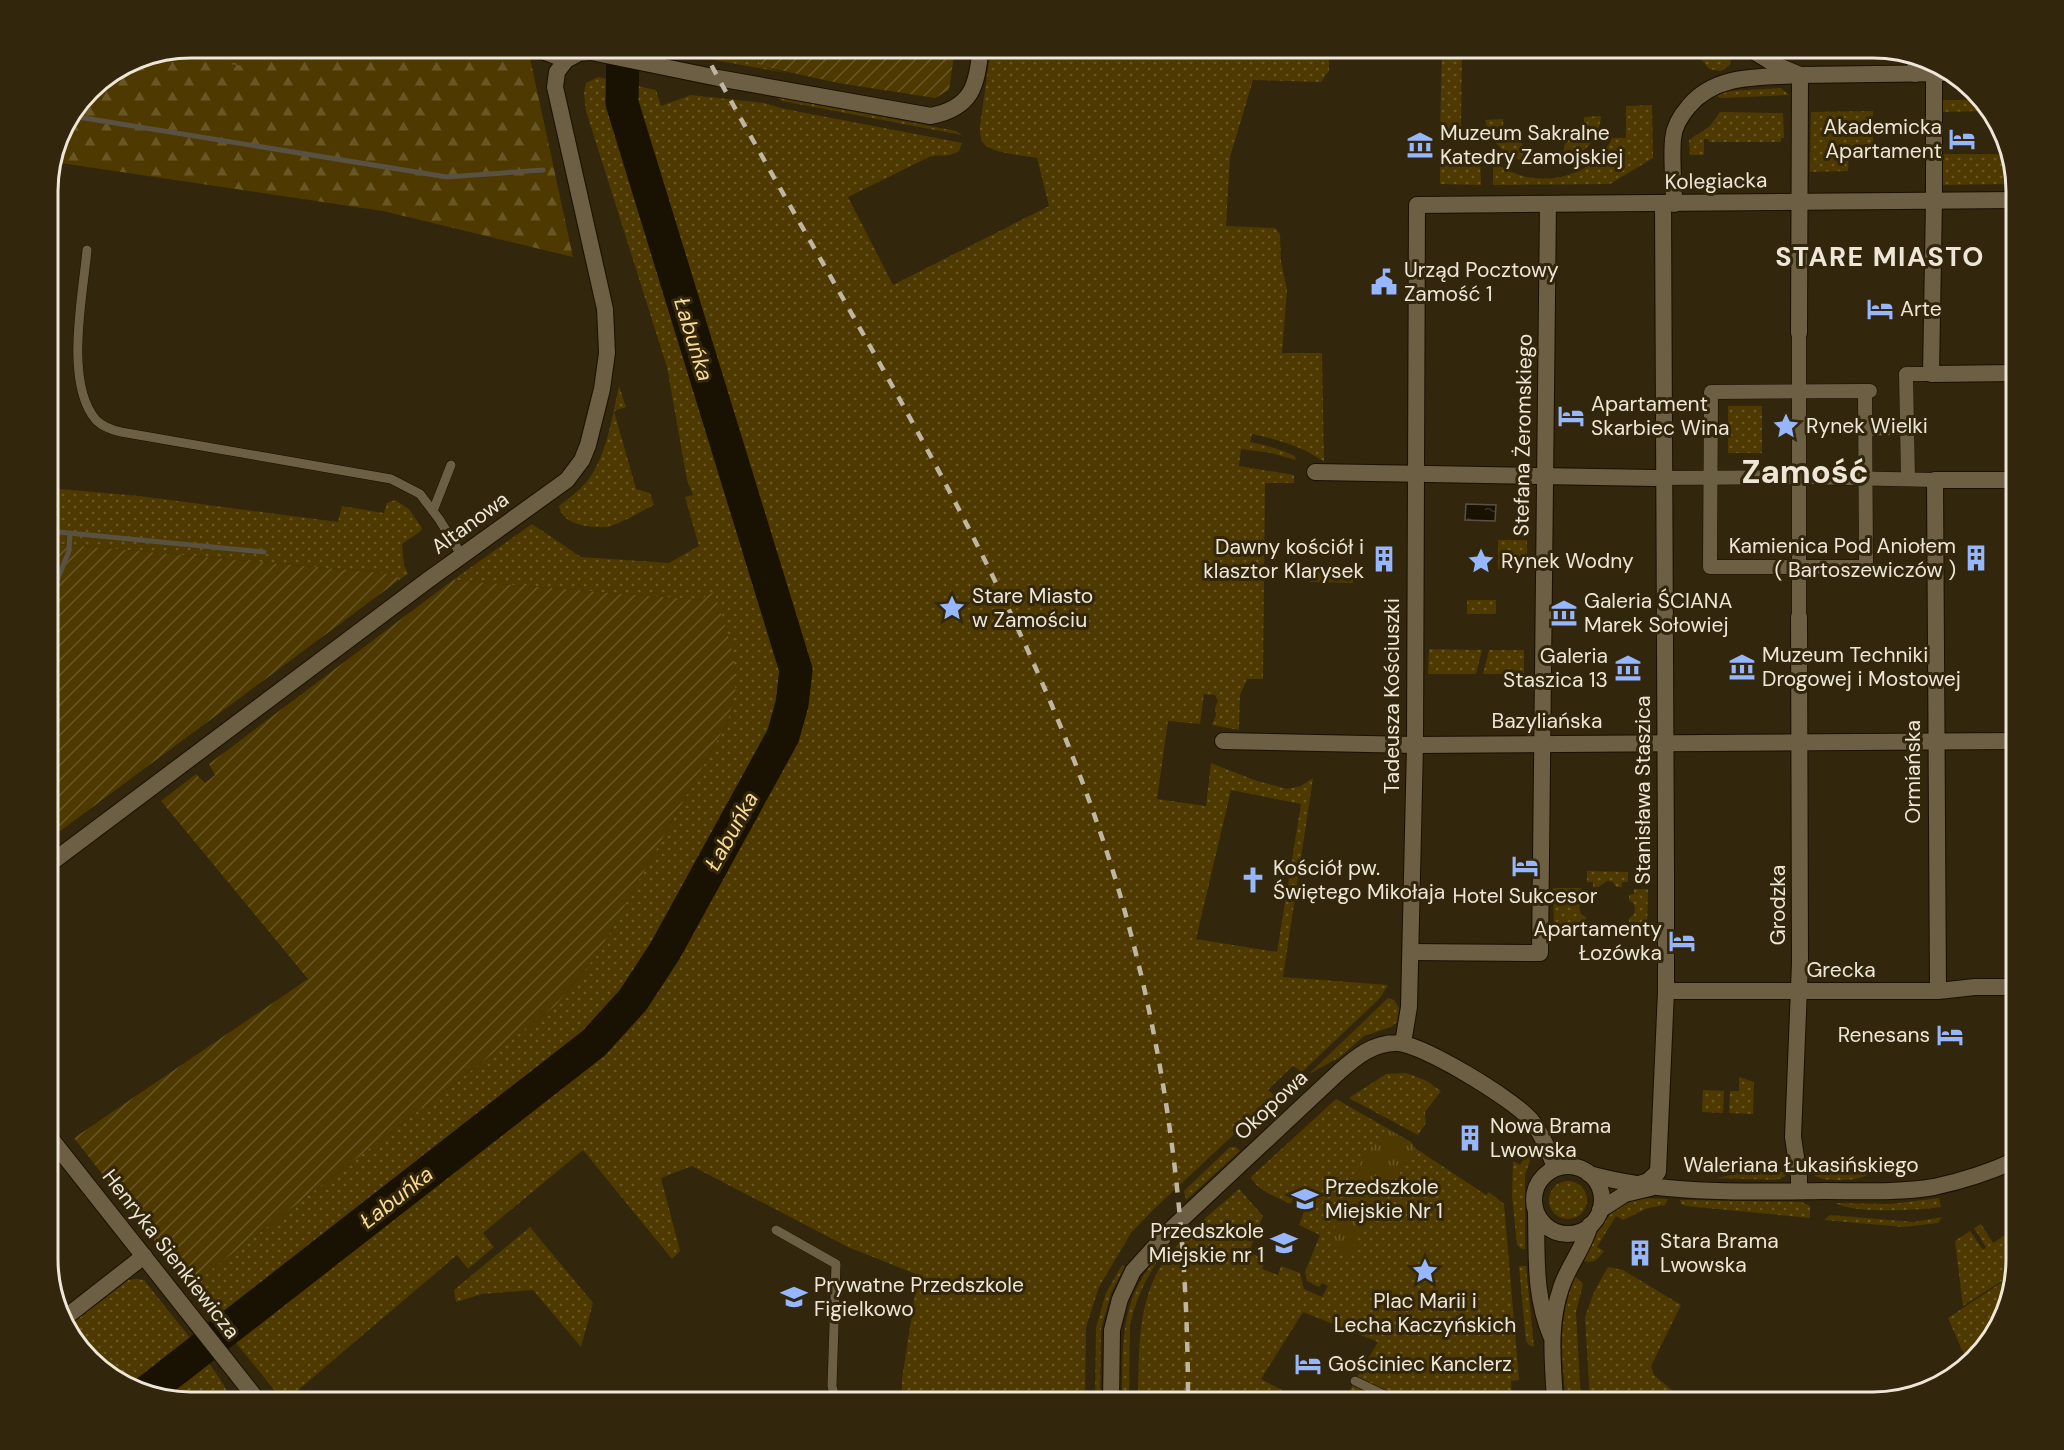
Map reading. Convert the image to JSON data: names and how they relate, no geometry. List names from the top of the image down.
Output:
{
  "streets": {
    "street": [
      "Kolegiacka",
      "Stefana Żeromskiego",
      "Altanowa",
      "Tadeusza Kościuszki",
      "Bazyliańska",
      "Ormiańska",
      "Stanisława Staszica",
      "Grodzka",
      "Grecka",
      "Okopowa",
      "Waleriana Łukasińskiego",
      "Henryka Sienkiewicza"
    ]
  },
  "crossings": [
    ["Kolegiacka", "Stefana Żeromskiego"],
    ["Kolegiacka", "Tadeusza Kościuszki"],
    ["Kolegiacka", "Stanisława Staszica"],
    ["Stefana Żeromskiego", "Tadeusza Kościuszki"],
    ["Stefana Żeromskiego", "Bazyliańska"],
    ["Tadeusza Kościuszki", "Bazyliańska"],
    ["Tadeusza Kościuszki", "Okopowa"],
    ["Bazyliańska", "Ormiańska"],
    ["Bazyliańska", "Stanisława Staszica"],
    ["Bazyliańska", "Grodzka"],
    ["Ormiańska", "Grecka"],
    ["Stanisława Staszica", "Grecka"],
    ["Stanisława Staszica", "Waleriana Łukasińskiego"],
    ["Grodzka", "Grecka"],
    ["Grodzka", "Waleriana Łukasińskiego"]
  ],
  "districts": ["STARE MIASTO", "Zamość"],
  "water": ["Łabuńka"],
  "places": {
    "hotel": [
      "Akademicka Apartament",
      "Arte",
      "Apartament Skarbiec Wina",
      "Hotel Sukcesor",
      "Apartamenty Łozówka",
      "Renesans",
      "Gościniec Kanclerz"
    ],
    "museum": [
      "Muzeum Sakralne Katedry Zamojskiej",
      "Galeria ŚCIANA Marek Sołowiej",
      "Muzeum Techniki Drogowej i Mostowej",
      "Galeria Staszica 13"
    ],
    "public building": ["Urząd Pocztowy Zamość 1"],
    "place": [
      "Rynek Wielki",
      "Rynek Wodny",
      "Stare Miasto w Zamościu",
      "Plac Marii i Lecha Kaczyńskich"
    ],
    "building": [
      "Kamienica Pod Aniołem ( Bartoszewiczów )",
      "Dawny kościół i klasztor Klarysek",
      "Nowa Brama Lwowska",
      "Stara Brama Lwowska"
    ],
    "church": ["Kościół pw. Świętego Mikołaja"],
    "school or university": ["Przedszkole Miejskie Nr 1", "Przedszkole Miejskie nr 1", "Prywatne Przedszkole Figielkowo"]
  }
}
